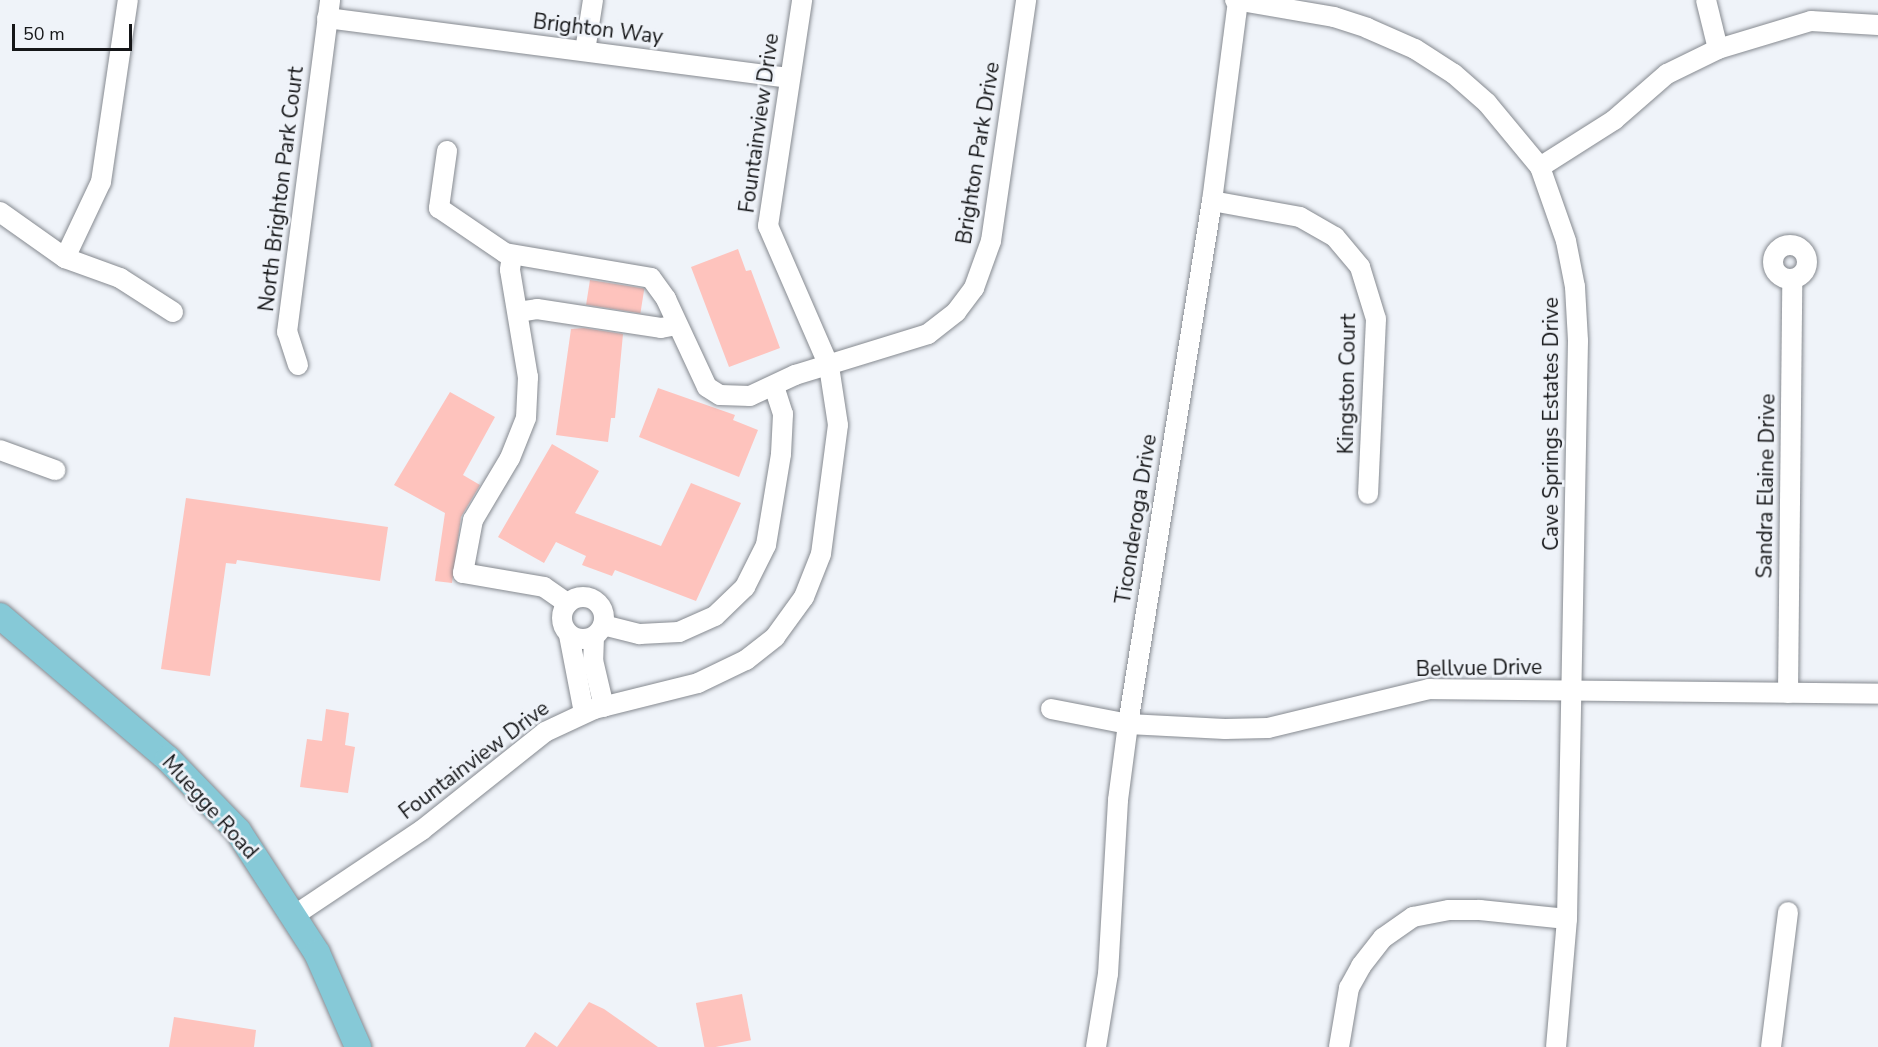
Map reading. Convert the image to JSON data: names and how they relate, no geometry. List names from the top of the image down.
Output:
{
  "streets": {
    "main road": ["Muegge Road"],
    "street": [
      "Brighton Way",
      "Fountainview Drive",
      "Brighton Park Drive",
      "North Brighton Park Court",
      "Kingston Court",
      "Cave Springs Estates Drive",
      "Sandra Elaine Drive",
      "Ticonderoga Drive",
      "Bellvue Drive"
    ]
  },
  "crossings": [
    ["Brighton Way", "Fountainview Drive"],
    ["Brighton Way", "North Brighton Park Court"],
    ["Fountainview Drive", "Brighton Park Drive"],
    ["Fountainview Drive", "Muegge Road"],
    ["Kingston Court", "Ticonderoga Drive"],
    ["Cave Springs Estates Drive", "Ticonderoga Drive"],
    ["Cave Springs Estates Drive", "Bellvue Drive"],
    ["Sandra Elaine Drive", "Bellvue Drive"],
    ["Ticonderoga Drive", "Bellvue Drive"]
  ],
  "scale_bar": "50 m"
}
